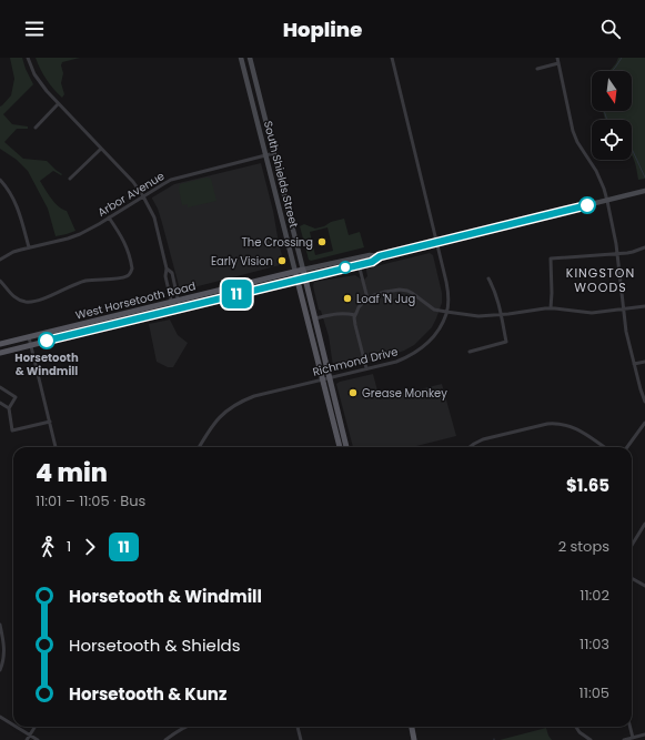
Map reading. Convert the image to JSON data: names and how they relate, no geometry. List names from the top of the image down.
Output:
{
  "streets": {
    "main road": ["South Shields Street", "West Horsetooth Road"],
    "street": ["Arbor Avenue", "Richmond Drive"]
  },
  "crossings": [
    ["South Shields Street", "Arbor Avenue"],
    ["South Shields Street", "West Horsetooth Road"],
    ["South Shields Street", "Richmond Drive"],
    ["West Horsetooth Road", "Richmond Drive"]
  ],
  "districts": ["KINGSTON WOODS"],
  "places": [
    "The Crossing",
    "Early Vision",
    "Loaf 'N Jug",
    "Horsetooth & Windmill",
    "Grease Monkey"
  ],
  "lines": ["bus line 11"],
  "north": "bottom",
  "page": {
    "header": "Hopline",
    "on_map": "11",
    "heading": ["4 min", "11:01 – 11:05 · Bus", "$1.65"],
    "legs": ["1", "11", "2 stops"],
    "list": [
      {
        "name": "Horsetooth & Windmill",
        "value": "11:02"
      },
      {
        "name": "Horsetooth & Shields",
        "value": "11:03"
      },
      {
        "name": "Horsetooth & Kunz",
        "value": "11:05"
      }
    ]
  }
}
